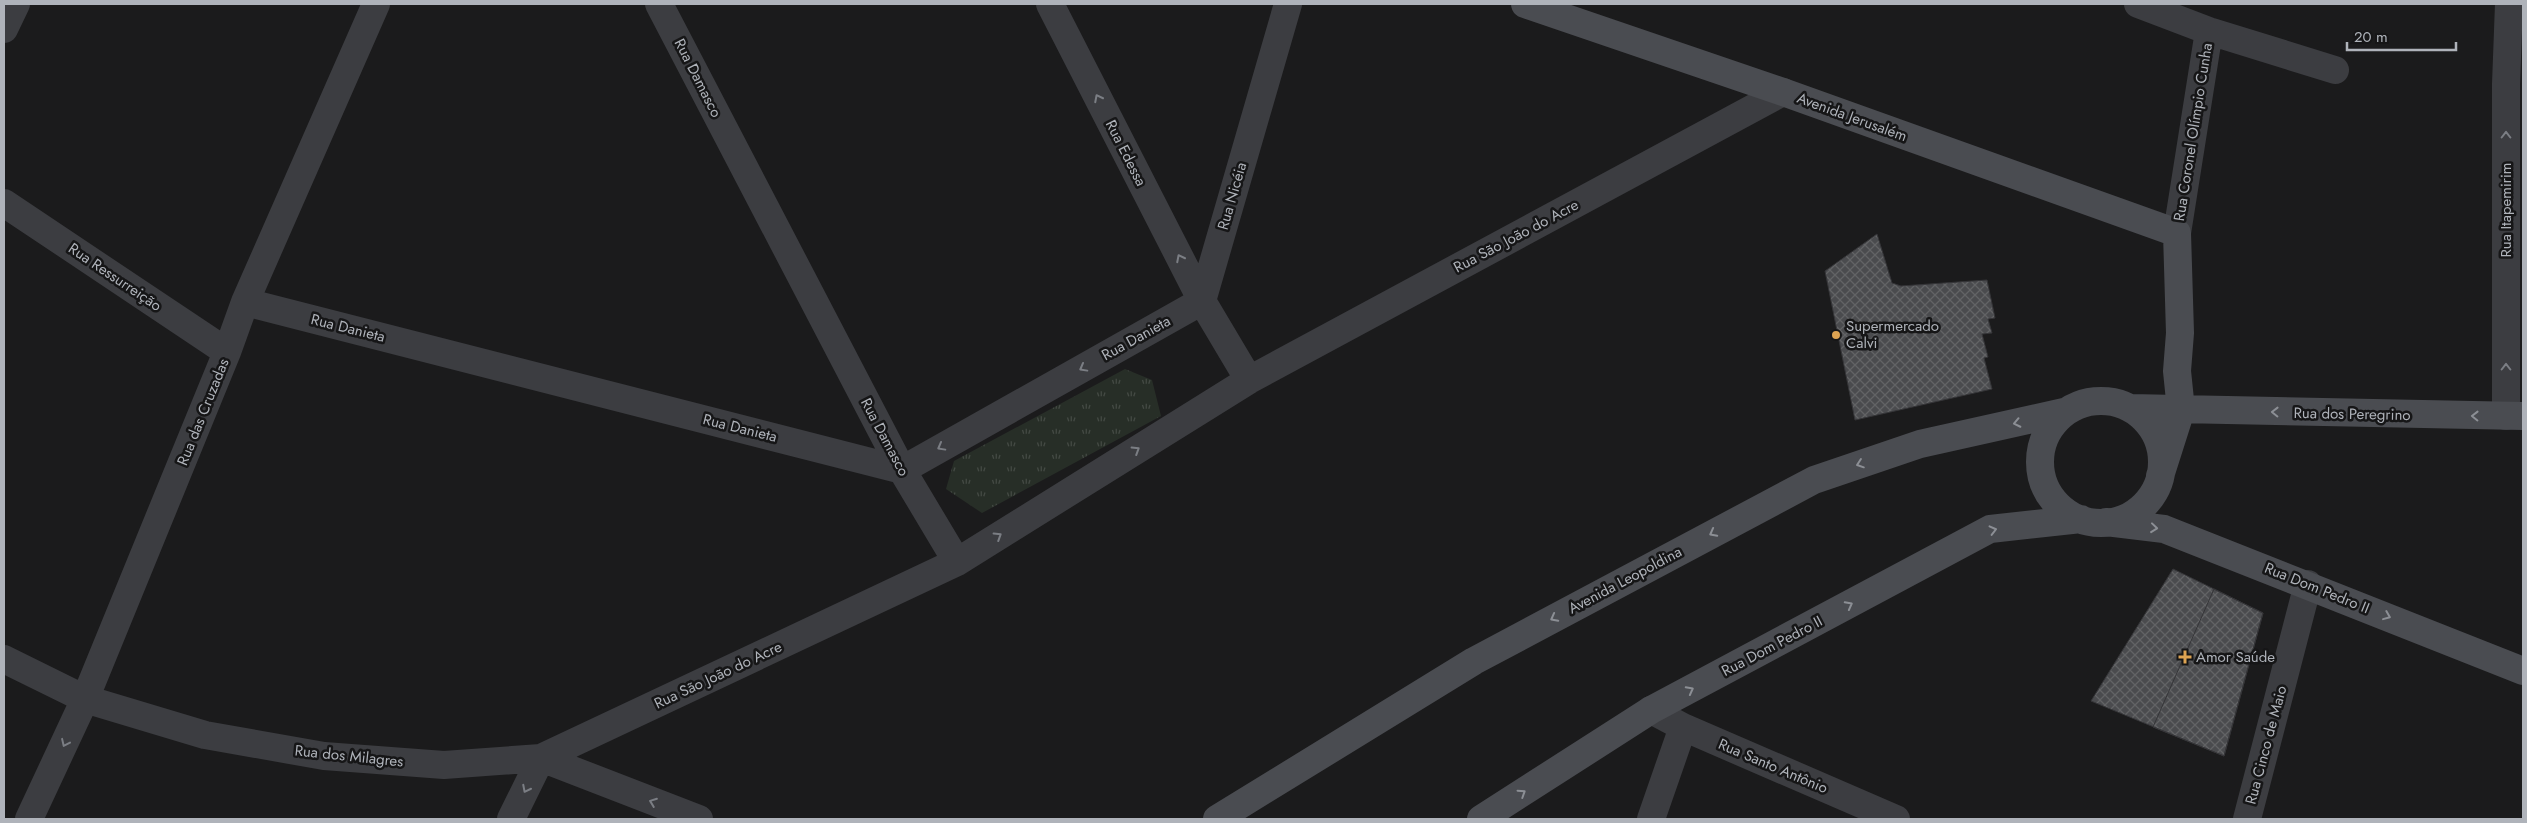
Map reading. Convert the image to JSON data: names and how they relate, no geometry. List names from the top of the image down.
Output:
{
  "streets": {
    "street": [
      "Rua Damasco",
      "Avenida Jerusalém",
      "Rua Coronel Olímpio Cunha",
      "Rua Edessa",
      "Rua Nicéia",
      "Rua Itapemirim",
      "Rua São João do Acre",
      "Rua Ressurreição",
      "Rua Danieta",
      "Rua das Cruzadas",
      "Rua dos Peregrino",
      "Avenida Leopoldina",
      "Rua Dom Pedro II",
      "Rua Cinco de Maio",
      "Rua dos Milagres",
      "Rua Santo Antônio"
    ]
  },
  "crossings": [
    ["Rua Damasco", "Rua São João do Acre"],
    ["Rua Damasco", "Rua Danieta"],
    ["Avenida Jerusalém", "Rua Coronel Olímpio Cunha"],
    ["Avenida Jerusalém", "Rua São João do Acre"],
    ["Rua Edessa", "Rua Nicéia"],
    ["Rua Edessa", "Rua Danieta"],
    ["Rua Nicéia", "Rua Danieta"],
    ["Rua Itapemirim", "Rua dos Peregrino"],
    ["Rua São João do Acre", "Rua dos Milagres"],
    ["Rua Ressurreição", "Rua das Cruzadas"],
    ["Rua Danieta", "Rua das Cruzadas"],
    ["Rua das Cruzadas", "Rua dos Milagres"],
    ["Rua dos Peregrino", "Avenida Leopoldina"],
    ["Rua dos Peregrino", "Rua Dom Pedro II"],
    ["Avenida Leopoldina", "Rua Dom Pedro II"],
    ["Rua Dom Pedro II", "Rua Cinco de Maio"],
    ["Rua Dom Pedro II", "Rua Santo Antônio"]
  ],
  "one_way": [
    "Rua Edessa",
    "Rua Itapemirim",
    "Rua dos Peregrino",
    "Avenida Leopoldina",
    "Rua Dom Pedro II"
  ],
  "places": {
    "other": ["Supermercado Calvi"],
    "health": ["Amor Saúde"]
  },
  "scale_bar": "20 m"
}
